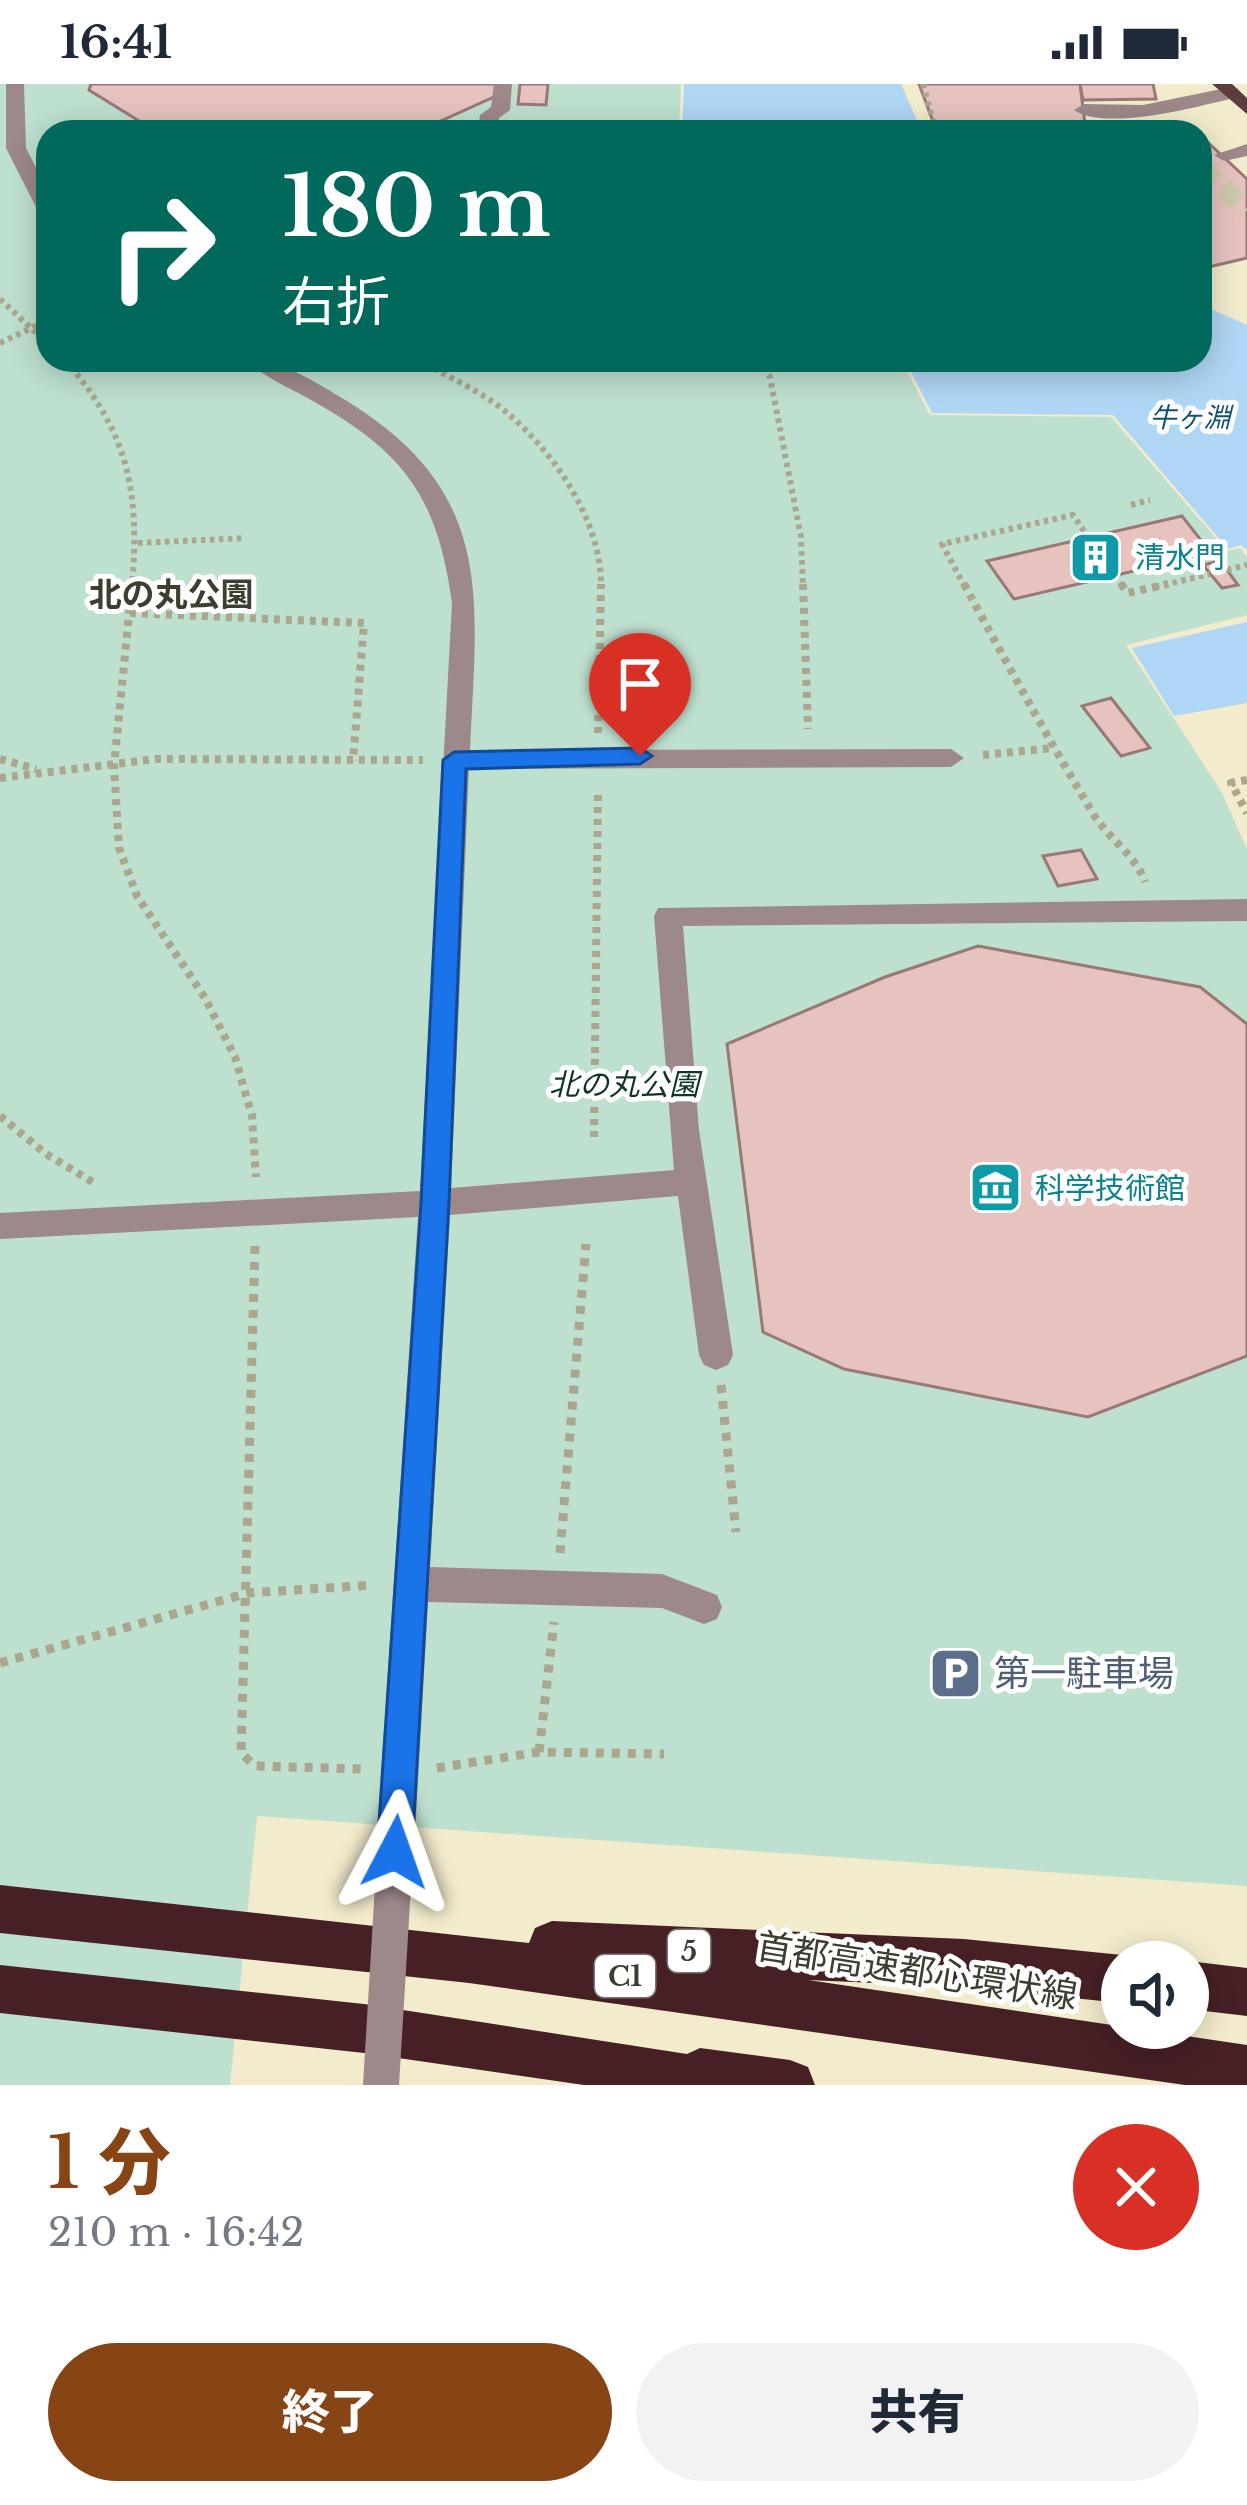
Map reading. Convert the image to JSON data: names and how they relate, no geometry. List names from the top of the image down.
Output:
{
  "streets": {
    "highway": ["5", "首都高速都心環状線", "C1"]
  },
  "crossings": [
    ["5", "首都高速都心環状線"]
  ],
  "districts": ["北の丸公園"],
  "water": ["牛ヶ淵"],
  "parks": ["北の丸公園"],
  "places": {
    "building": ["清水門"],
    "museum": ["科学技術館"],
    "parking": ["第一駐車場"]
  },
  "page": {
    "status": "16:41",
    "turn": ["180 m", "右折"],
    "heading": ["1 分", "210 m · 16:42"],
    "buttons": ["終了", "共有"]
  }
}
